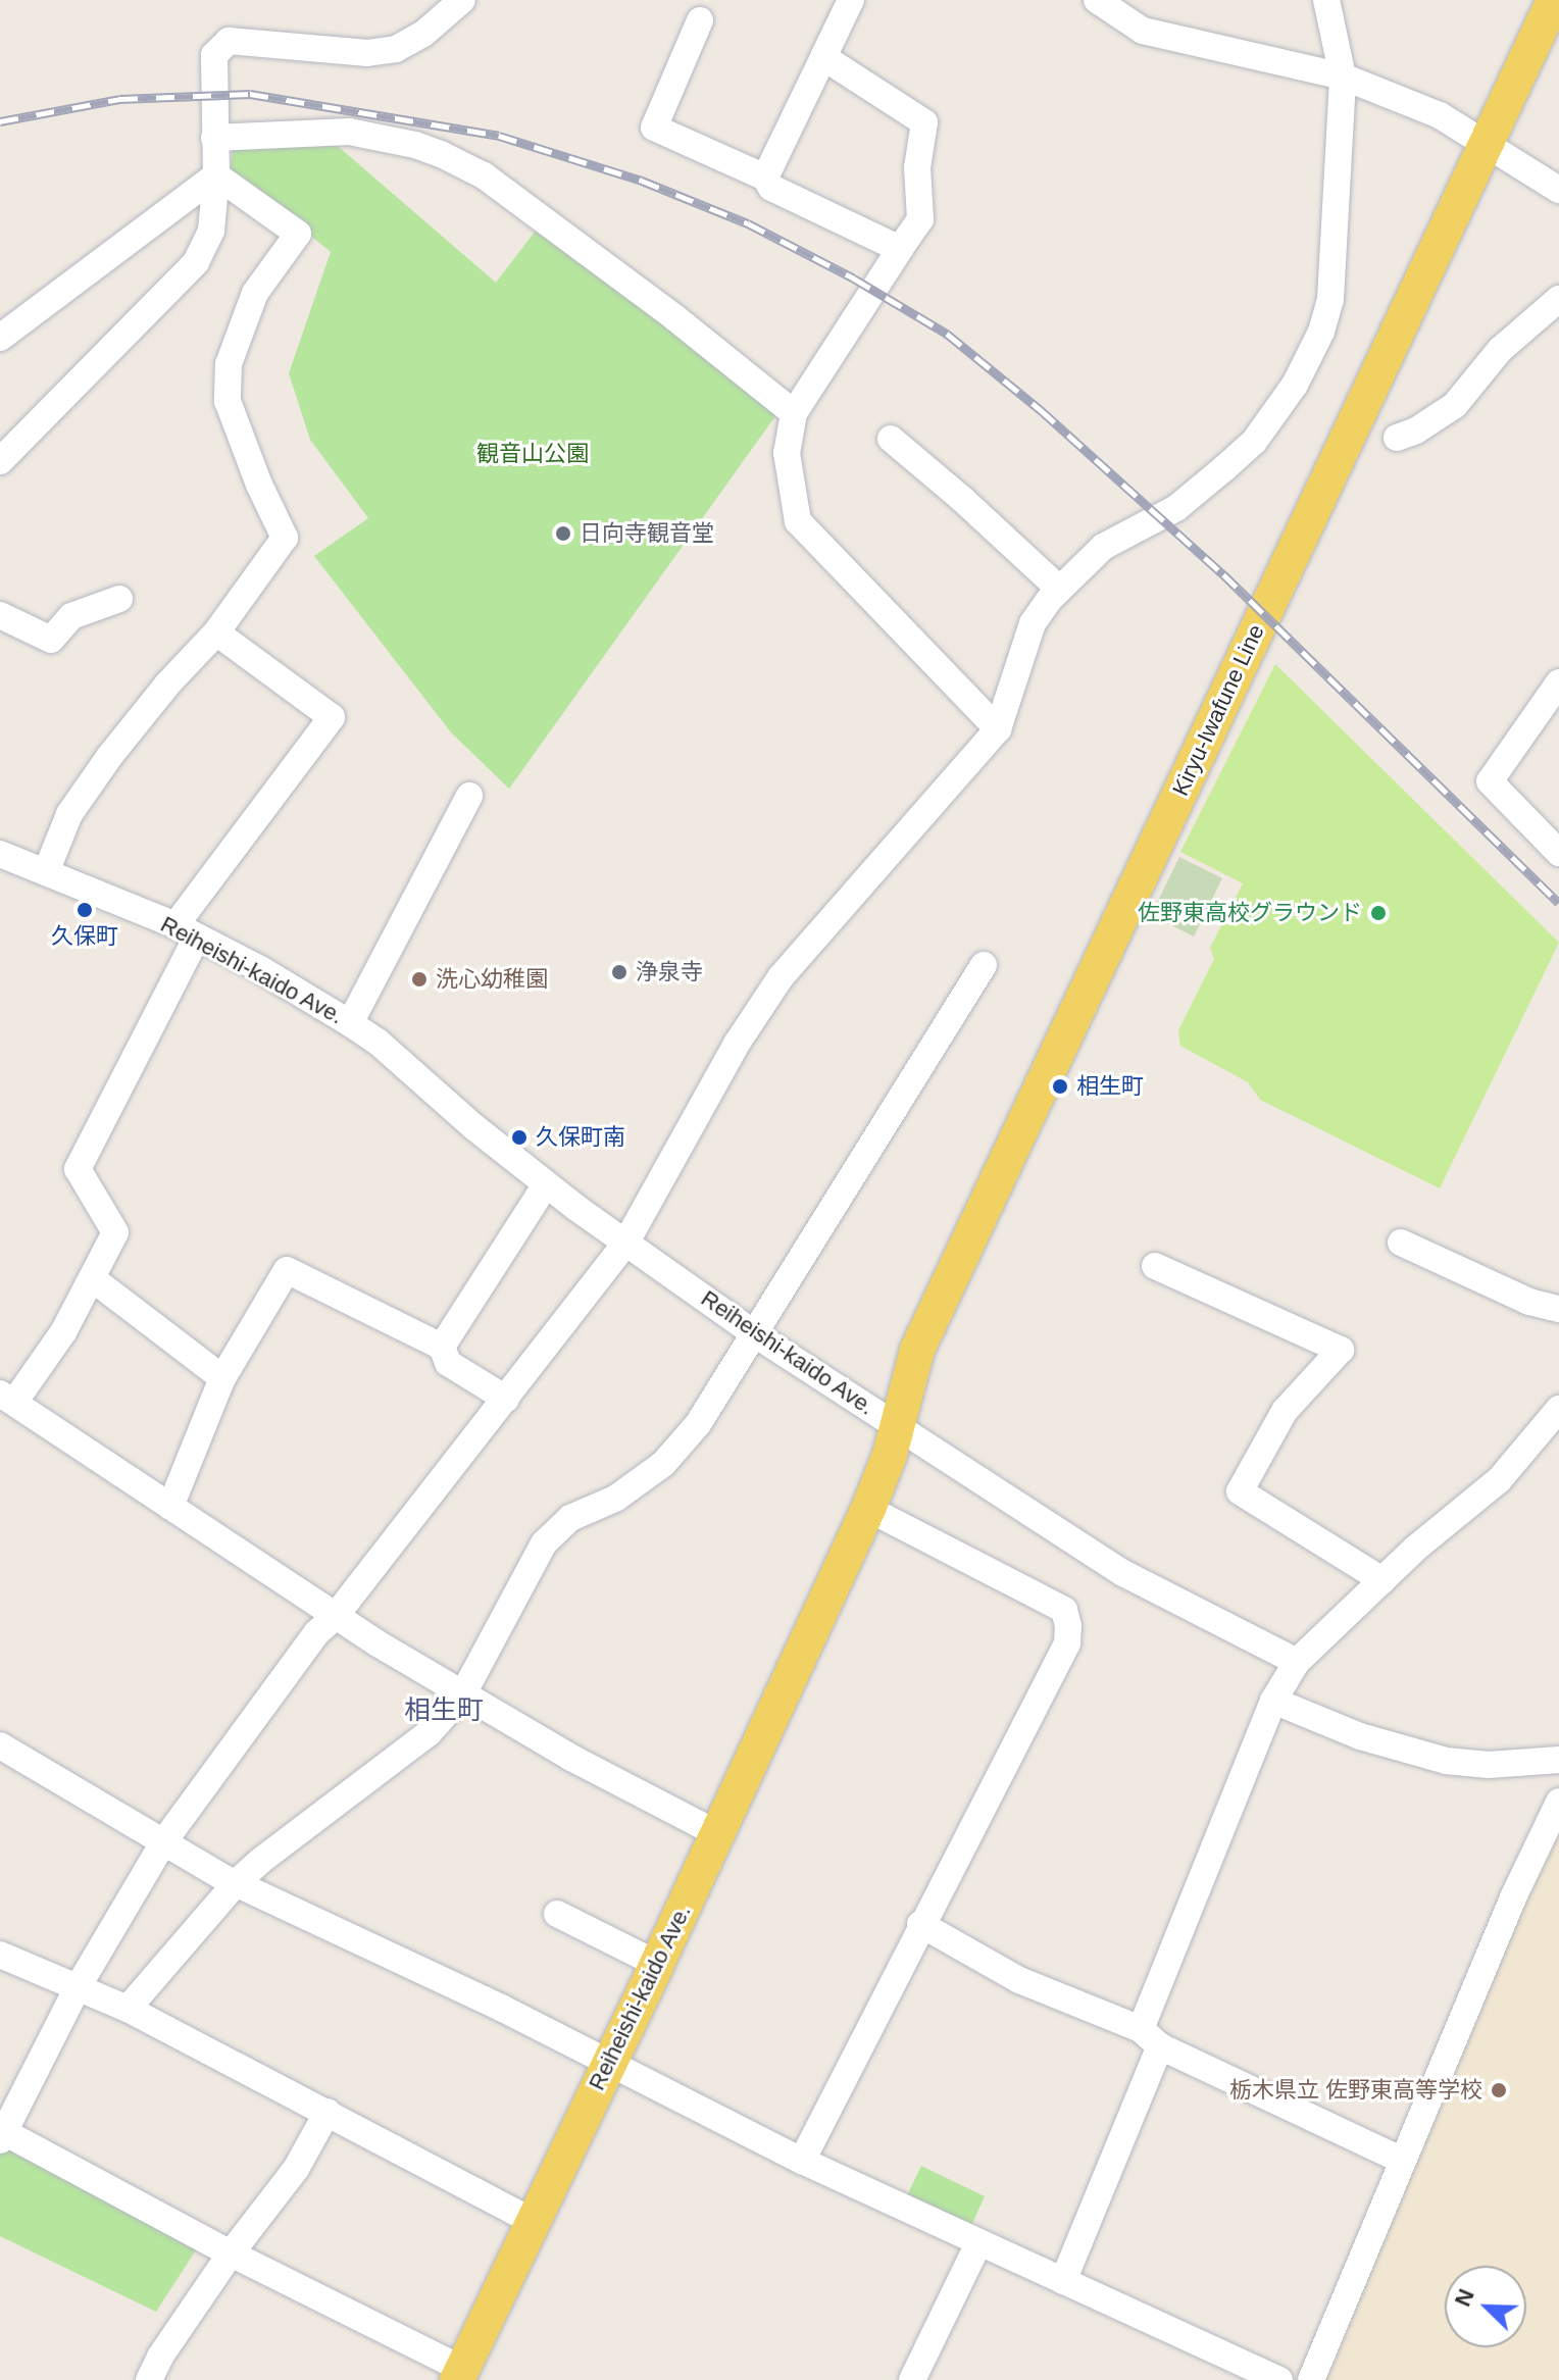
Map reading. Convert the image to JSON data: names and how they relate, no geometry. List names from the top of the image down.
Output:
{
  "streets": {
    "main road": ["Kiryu-Iwafune Line", "Reiheishi-kaido Ave."]
  },
  "crossings": [
    ["Kiryu-Iwafune Line", "Reiheishi-kaido Ave."]
  ],
  "districts": ["相生町"],
  "parks": ["観音山公園"],
  "places": [
    "日向寺観音堂",
    "久保町",
    "佐野東高校グラウンド",
    "浄泉寺",
    "洗心幼稚園",
    "相生町",
    "久保町南",
    "栃木県立 佐野東高等学校"
  ],
  "north": "top left"
}
